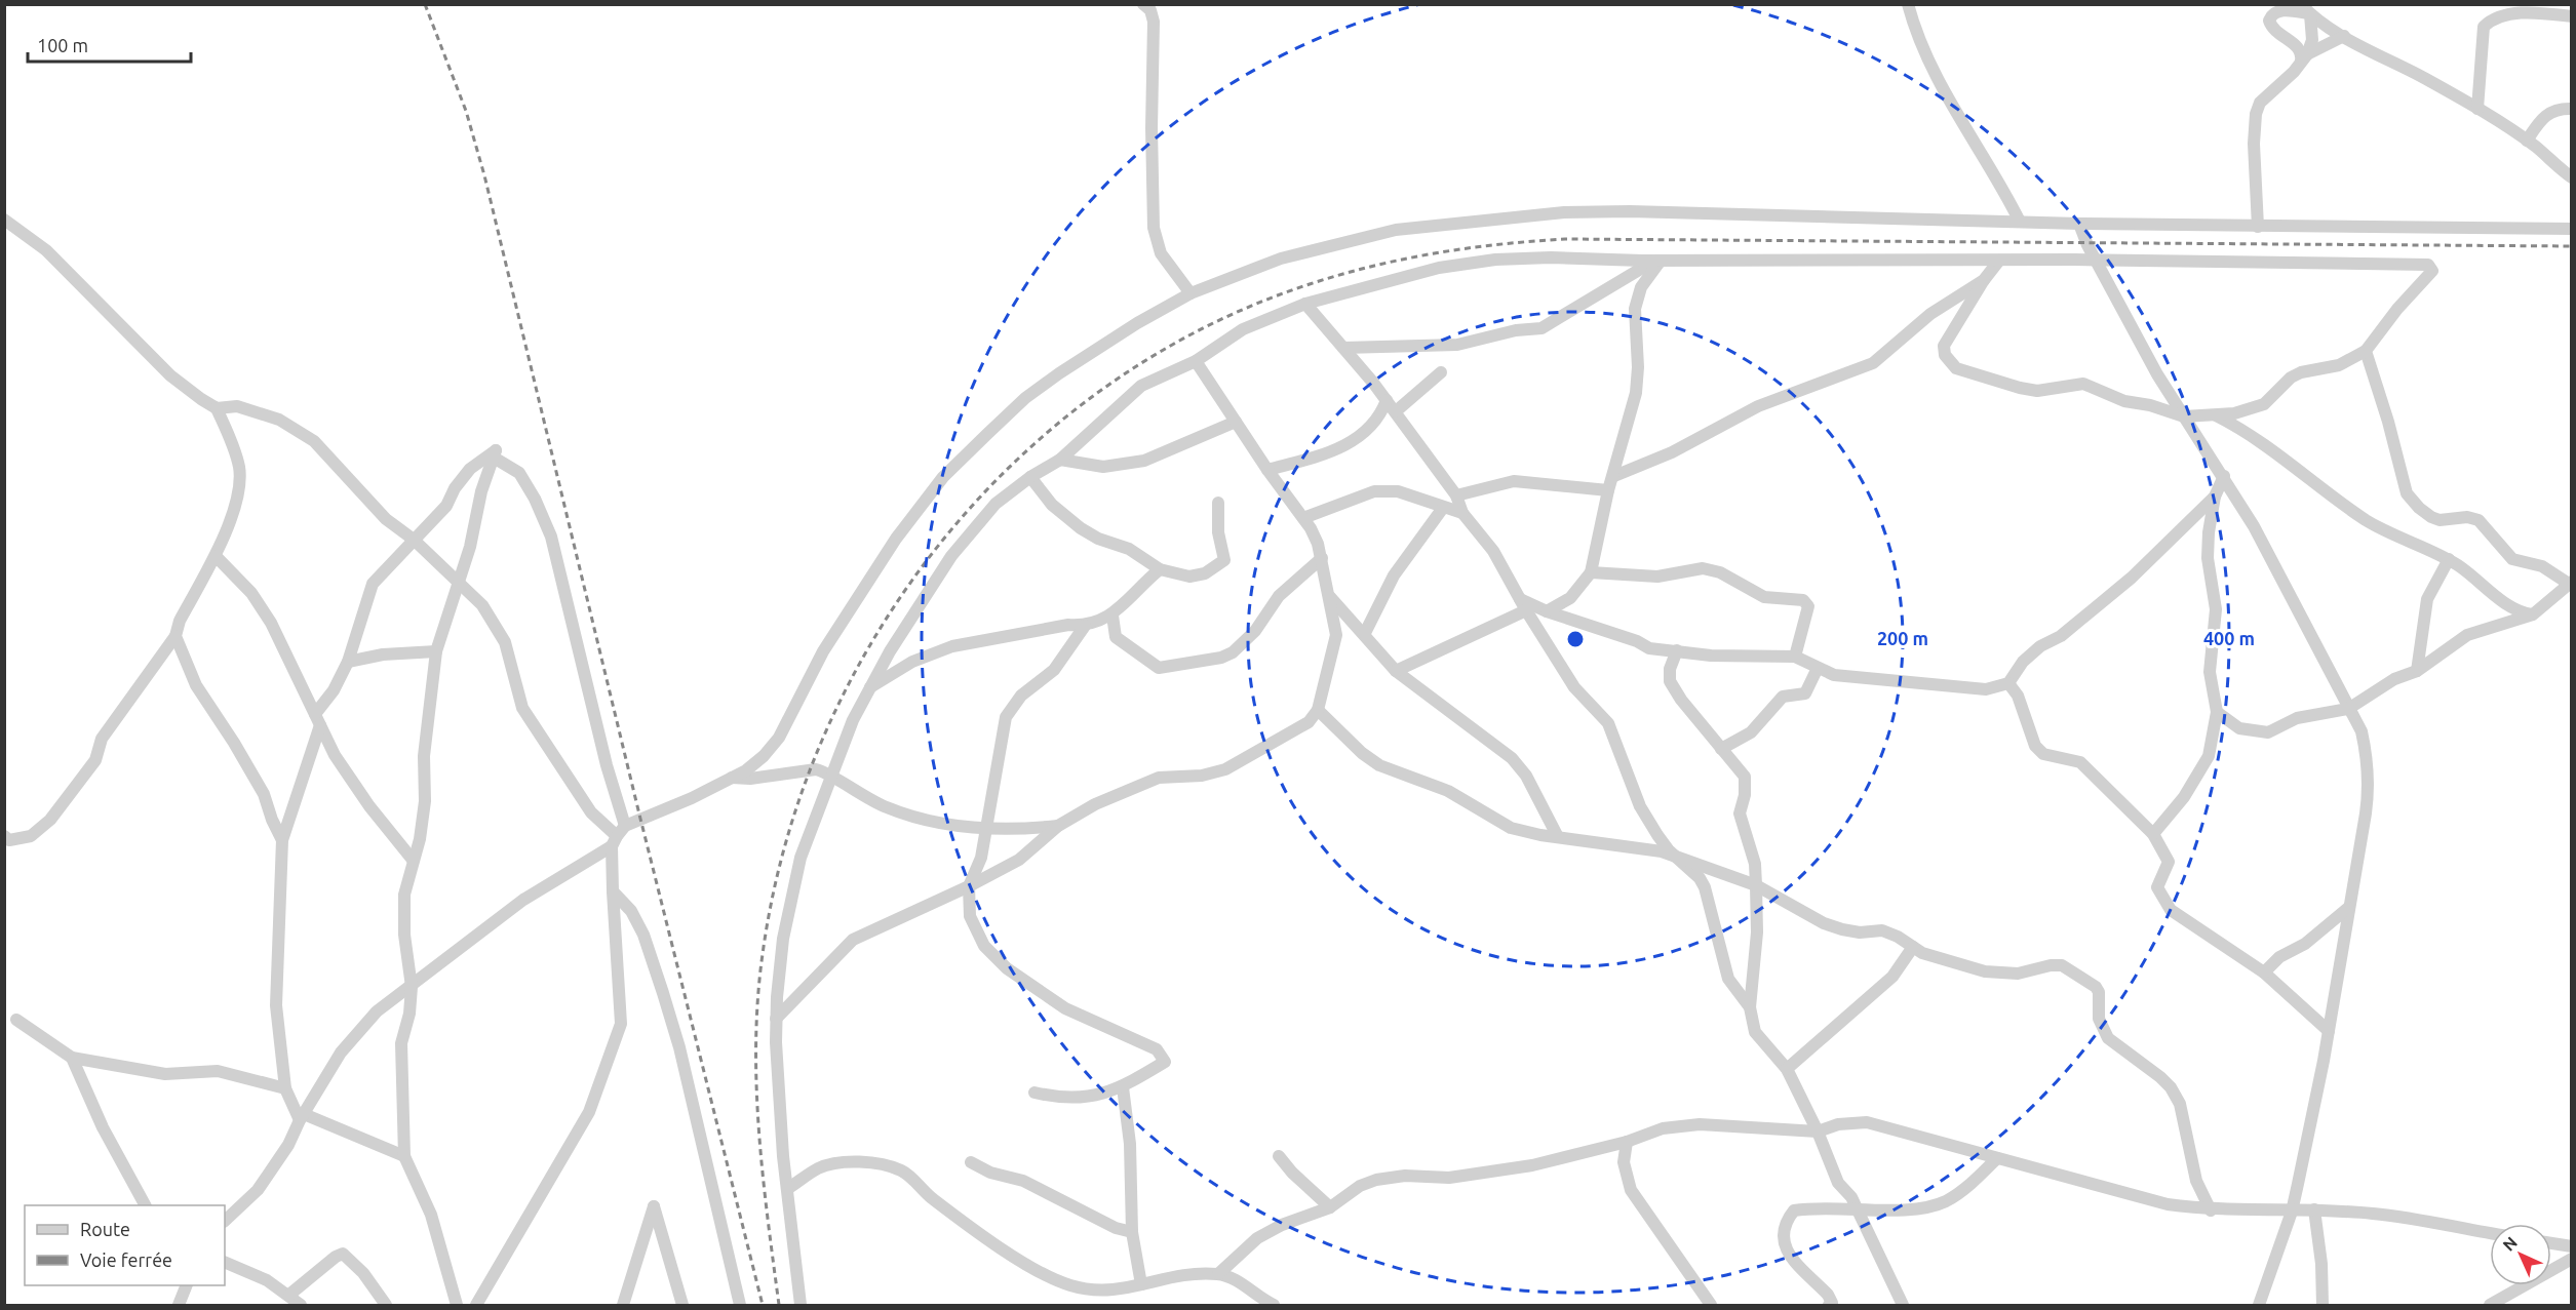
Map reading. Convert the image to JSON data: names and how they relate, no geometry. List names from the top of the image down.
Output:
{
  "legend": ["Route", "Voie ferrée"],
  "scale_bar": "100 m",
  "north": "top left",
  "rings": ["200 m", "400 m"]
}
